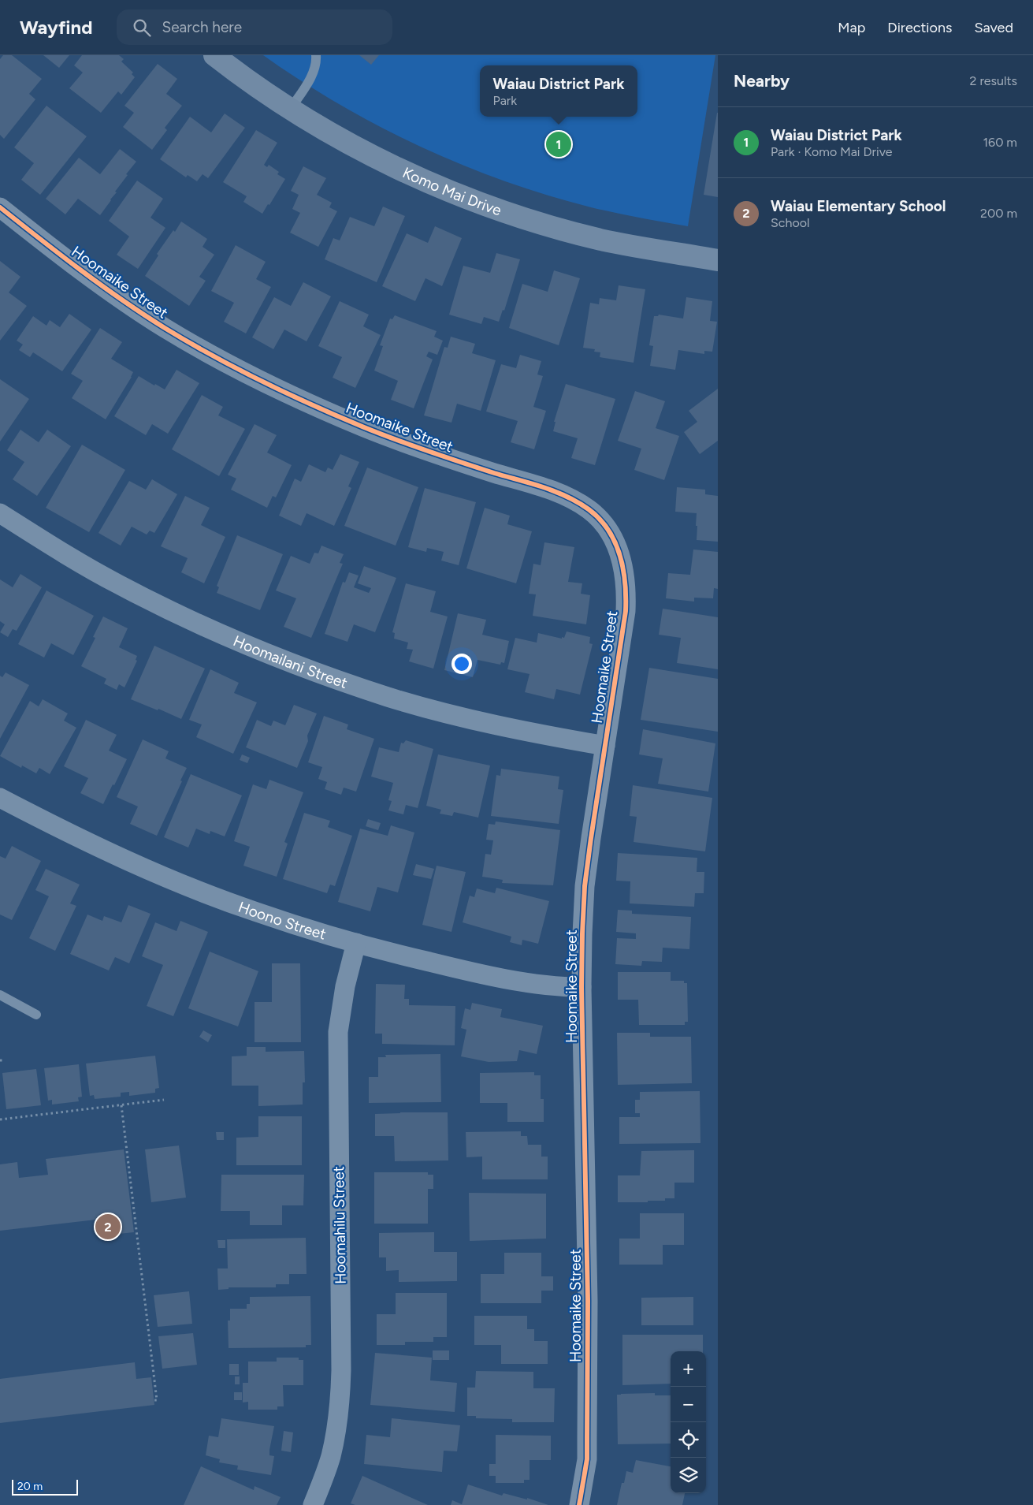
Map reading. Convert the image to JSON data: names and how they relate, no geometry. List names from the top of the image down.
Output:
{
  "streets": {
    "street": [
      "Komo Mai Drive",
      "Hoomaike Street",
      "Hoomailani Street",
      "Hoono Street",
      "Hoomahilu Street"
    ]
  },
  "crossings": [
    ["Hoomaike Street", "Hoomailani Street"],
    ["Hoomaike Street", "Hoono Street"],
    ["Hoono Street", "Hoomahilu Street"]
  ],
  "scale_bar": "20 m",
  "page": {
    "header": "Wayfind",
    "search": "Search here",
    "nav": ["Map", "Directions", "Saved"],
    "heading": ["Nearby", "2 results"],
    "popup": ["Waiau District Park", "Park"],
    "list": [
      {
        "mark": "1",
        "name": "Waiau District Park",
        "note": "Park · Komo Mai Drive",
        "value": "160 m"
      },
      {
        "mark": "2",
        "name": "Waiau Elementary School",
        "note": "School",
        "value": "200 m"
      }
    ],
    "pins": ["1", "2"],
    "map_buttons": ["+", "−"],
    "scale": "20 m"
  }
}
